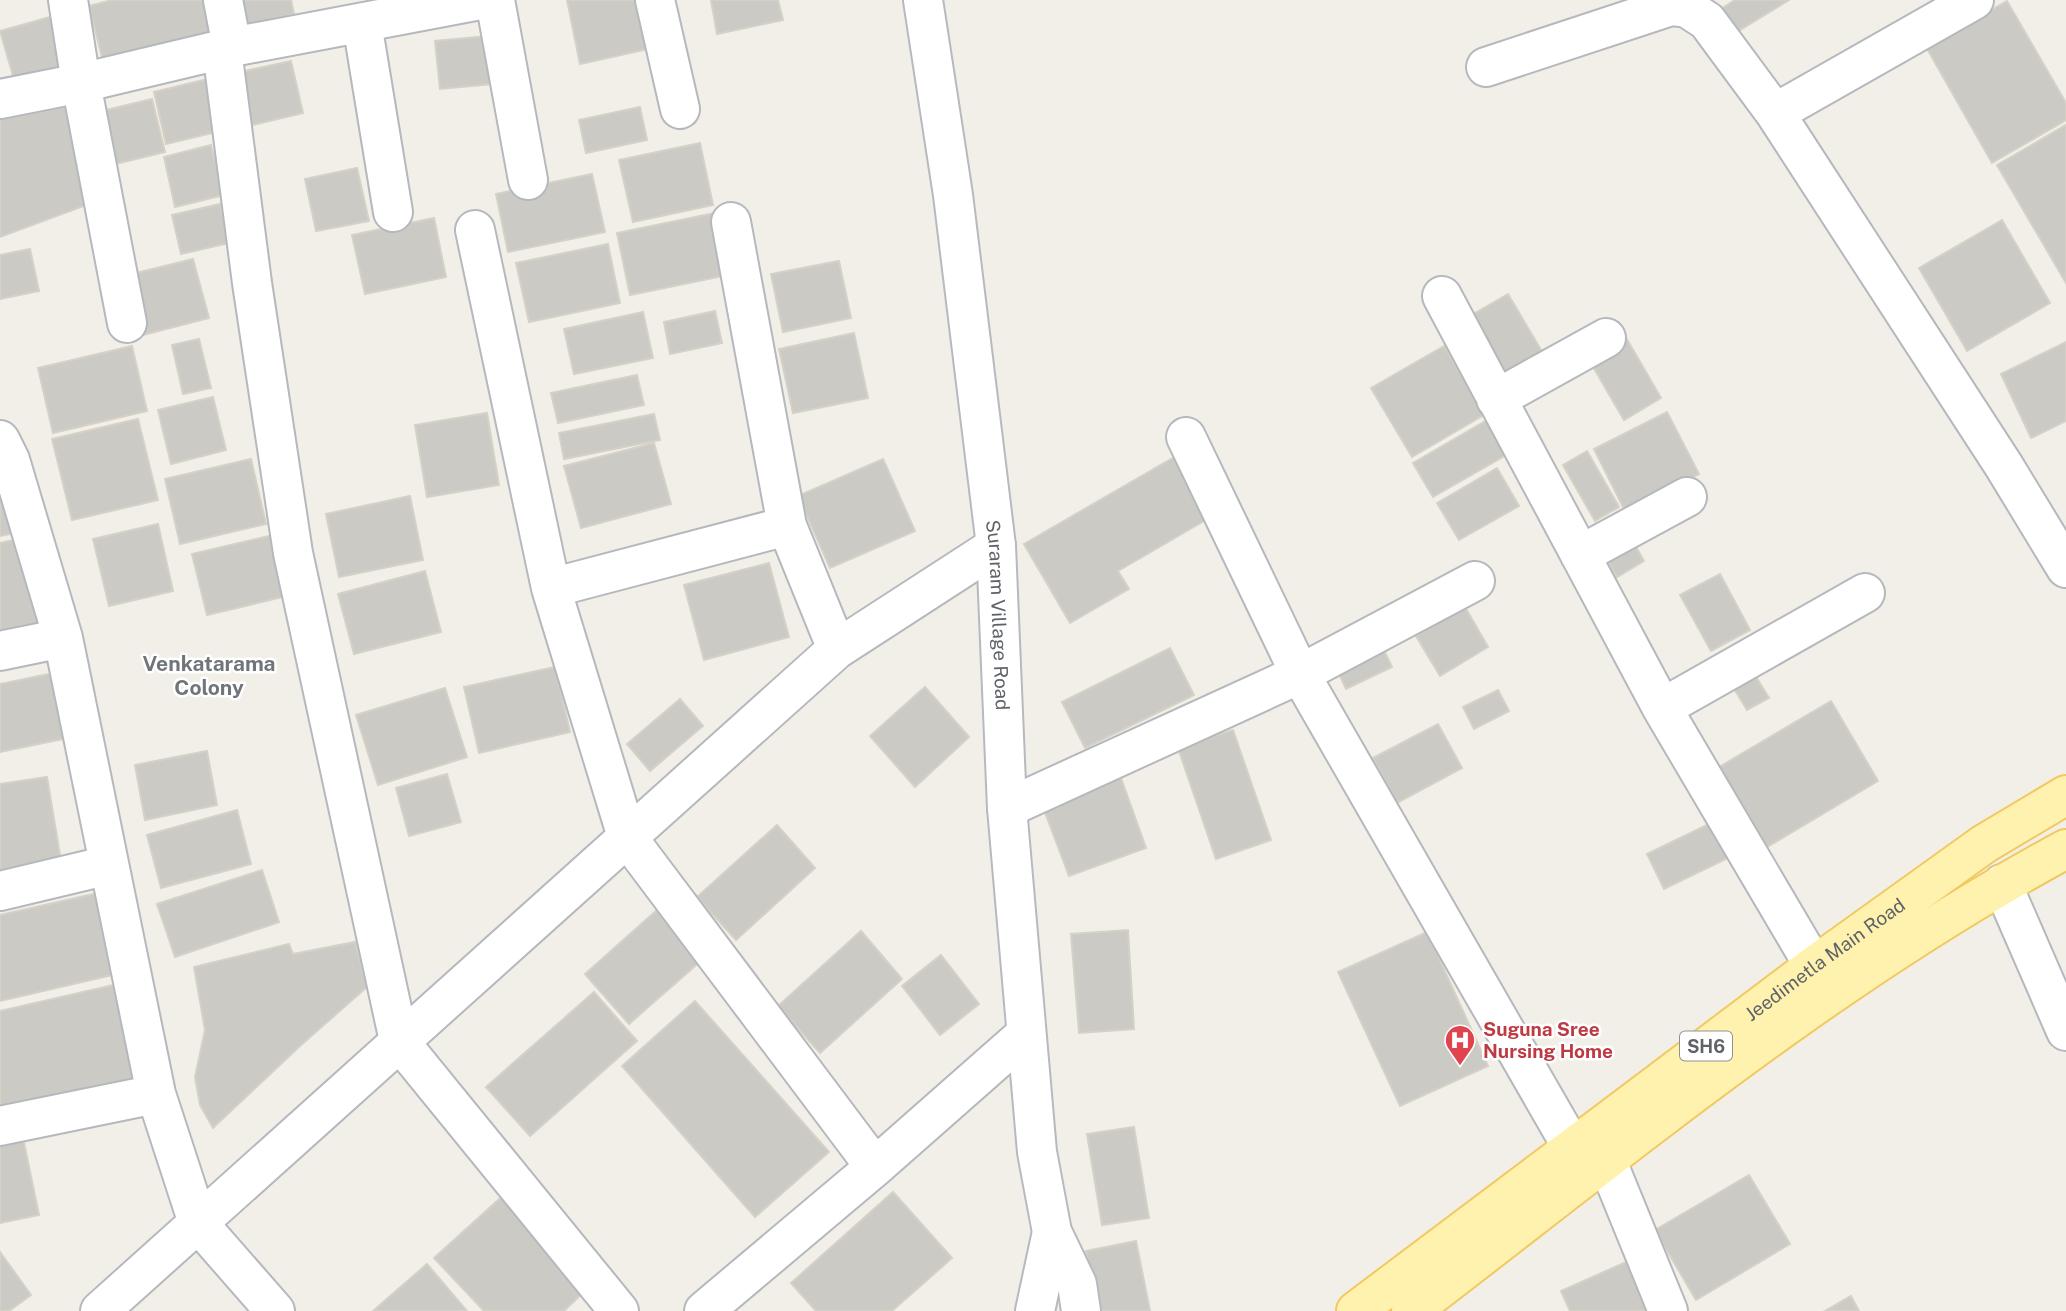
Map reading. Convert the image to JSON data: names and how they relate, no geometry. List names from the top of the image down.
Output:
{
  "streets": {
    "main road": ["Jeedimetla Main Road", "SH6"],
    "street": ["Suraram Village Road"]
  },
  "districts": ["Venkatarama Colony"],
  "places": {
    "hospital": ["Suguna Sree Nursing Home"]
  }
}
